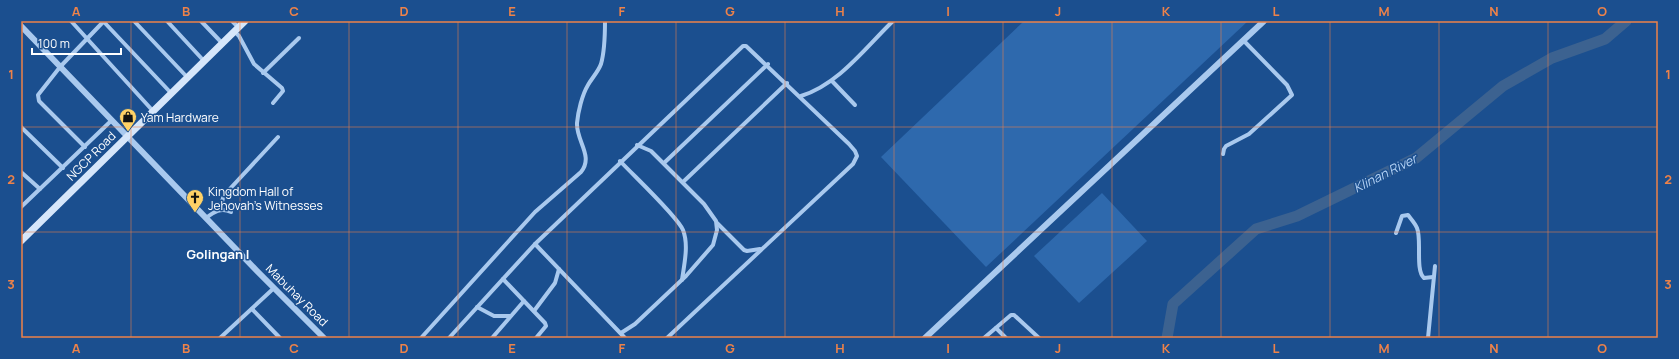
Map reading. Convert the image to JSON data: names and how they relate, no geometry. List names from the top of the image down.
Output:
{
  "streets": {
    "main road": ["NGCP Road"],
    "street": ["Mabuhay Road"]
  },
  "crossings": [
    ["NGCP Road", "Mabuhay Road"]
  ],
  "districts": ["Golingan I"],
  "water": ["Klinan River"],
  "places": {
    "shop": ["Yam Hardware"],
    "church": ["Kingdom Hall of Jehovah's Witnesses"]
  },
  "scale_bar": "100 m",
  "grid": {
    "columns": [
      "A",
      "B",
      "C",
      "D",
      "E",
      "F",
      "G",
      "H",
      "I",
      "J",
      "K",
      "L",
      "M",
      "N",
      "O"
    ],
    "rows": ["1", "2", "3"]
  }
}
